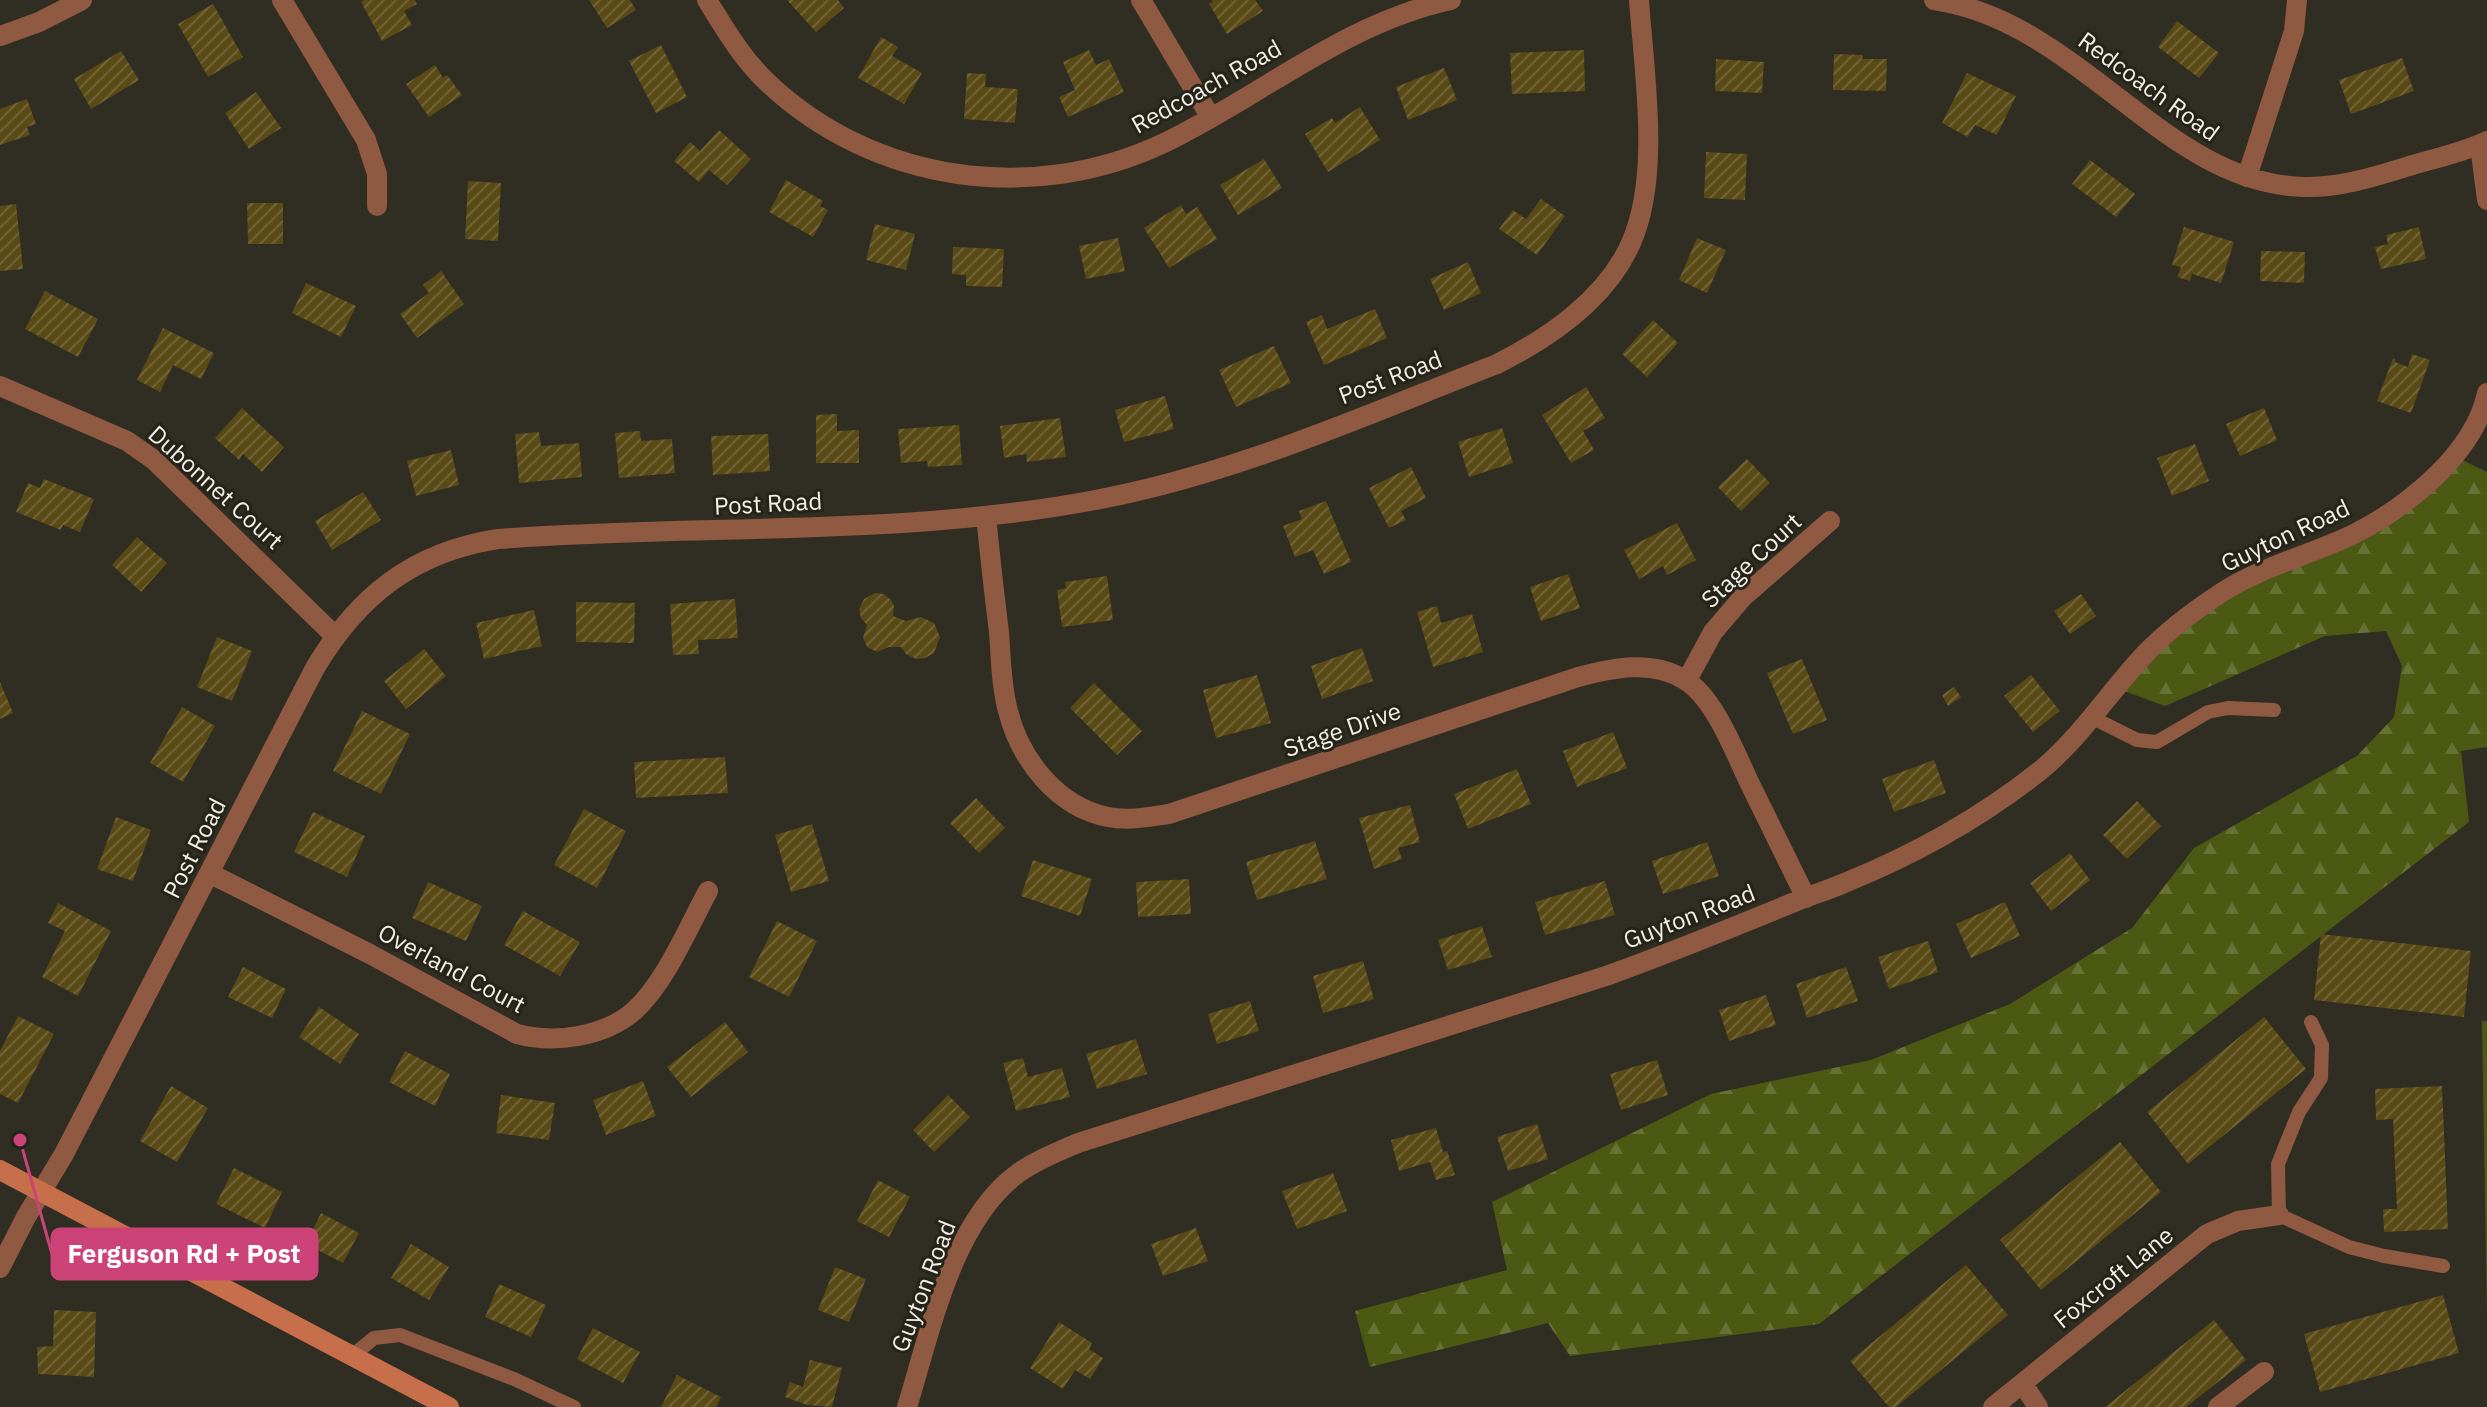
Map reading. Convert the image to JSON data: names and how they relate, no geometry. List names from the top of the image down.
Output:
{
  "streets": {
    "street": [
      "Redcoach Road",
      "Post Road",
      "Dubonnet Court",
      "Guyton Road",
      "Stage Court",
      "Stage Drive",
      "Overland Court",
      "Foxcroft Lane"
    ]
  },
  "crossings": [
    ["Post Road", "Dubonnet Court"],
    ["Post Road", "Stage Drive"],
    ["Post Road", "Overland Court"],
    ["Stage Court", "Stage Drive"]
  ],
  "places": ["Ferguson Rd + Post"]
}
